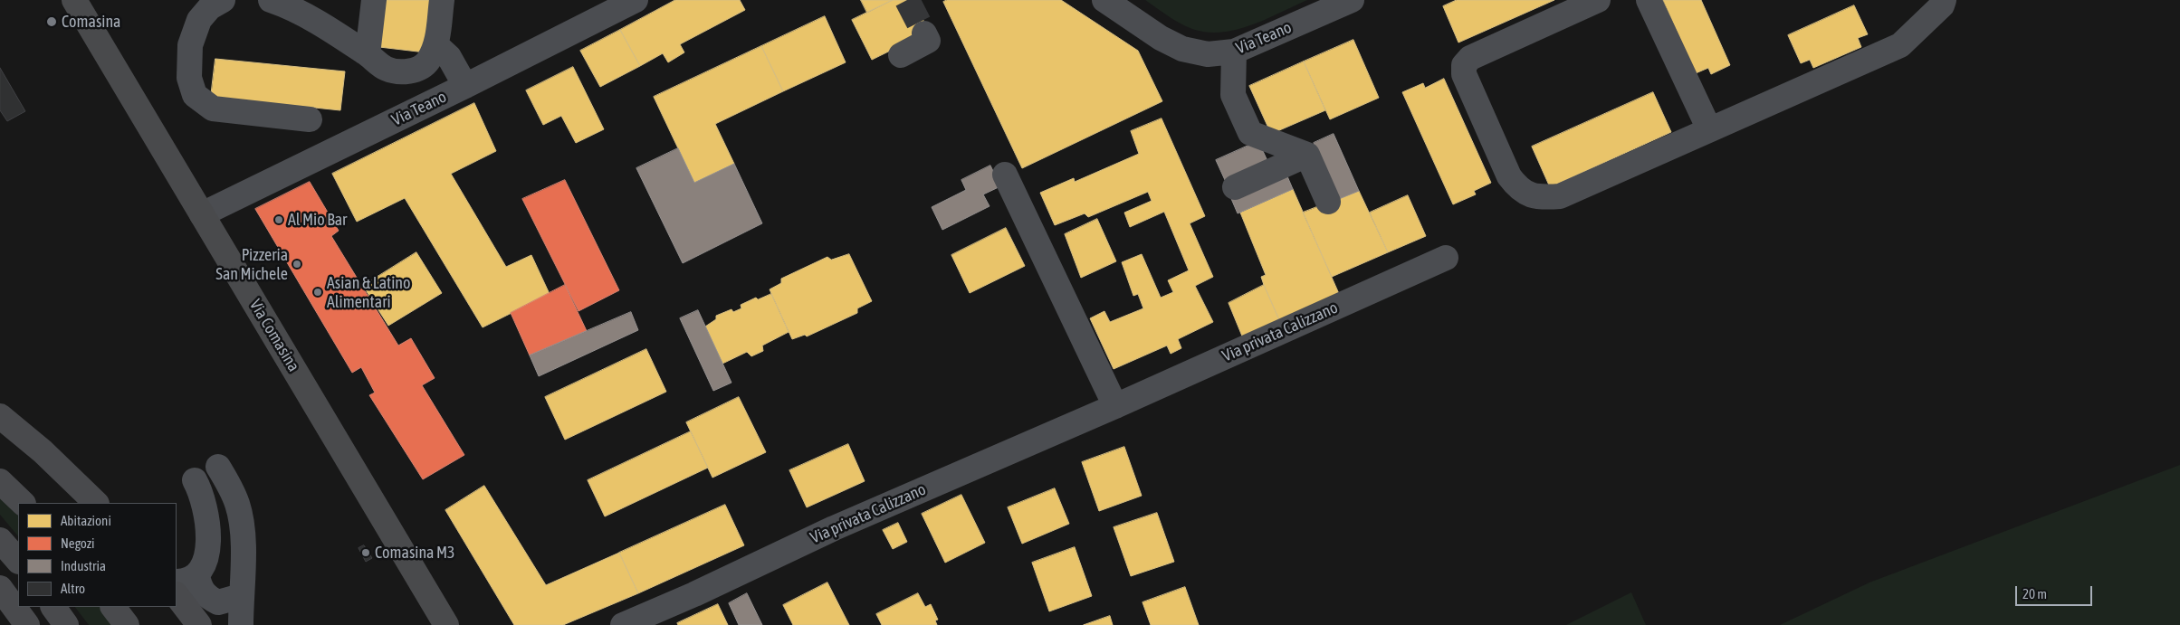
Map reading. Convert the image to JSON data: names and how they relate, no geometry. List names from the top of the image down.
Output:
{
  "streets": {
    "main road": ["Via Comasina"],
    "street": ["Via Teano", "Via privata Calizzano"]
  },
  "crossings": [
    ["Via Teano", "Via Comasina"]
  ],
  "places": [
    "Comasina",
    "Al Mio Bar",
    "Pizzeria San Michele",
    "Asian & Latino Alimentari",
    "Comasina M3"
  ],
  "legend": [
    "Abitazioni",
    "Negozi",
    "Industria",
    "Altro"
  ],
  "scale_bar": "20 m"
}
